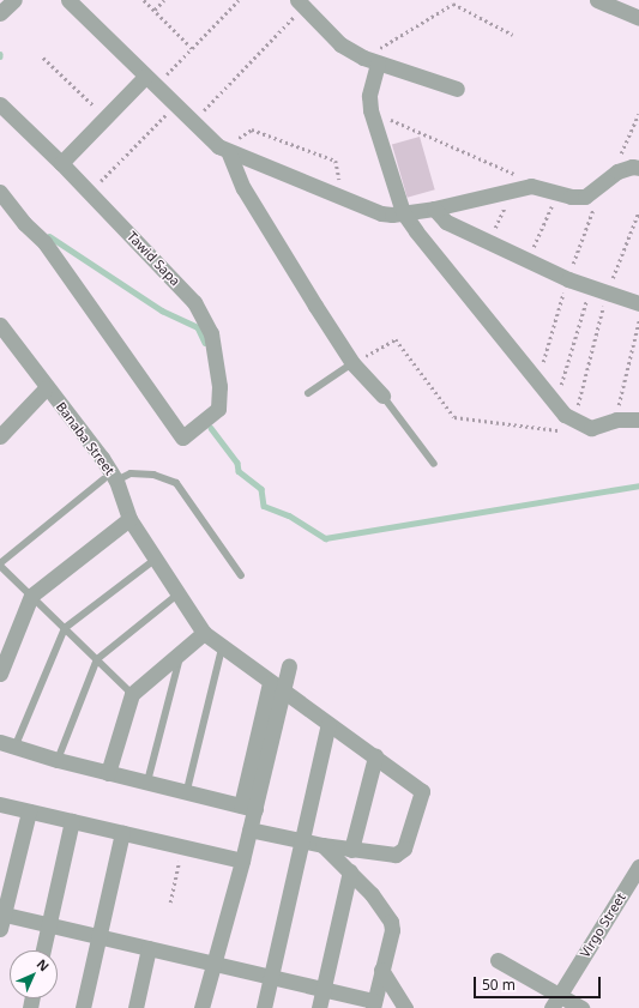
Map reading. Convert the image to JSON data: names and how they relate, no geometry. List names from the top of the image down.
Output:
{
  "streets": {
    "street": ["Tawid Sapa", "Banaba Street", "Virgo Street"]
  },
  "scale_bar": "50 m",
  "north": "top right"
}
